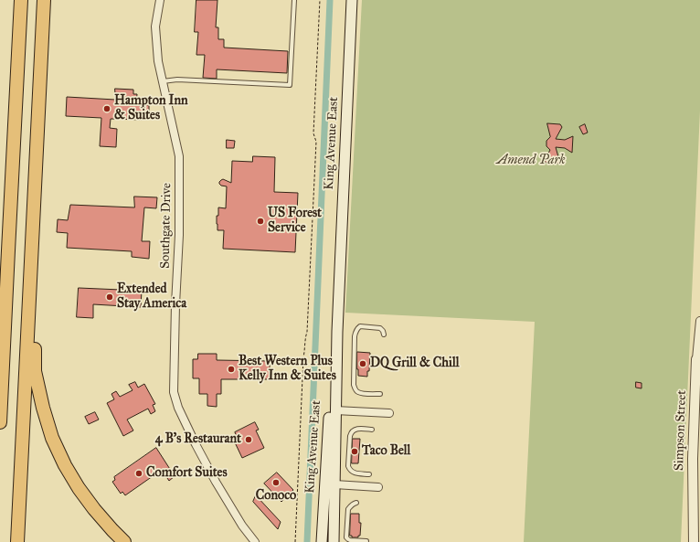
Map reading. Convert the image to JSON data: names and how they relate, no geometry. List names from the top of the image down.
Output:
{
  "streets": {
    "main road": ["King Avenue East"],
    "street": ["Southgate Drive", "Simpson Street"]
  },
  "parks": ["Amend Park"],
  "places": [
    "Hampton Inn & Suites",
    "US Forest Service",
    "Extended Stay America",
    "DQ Grill & Chill",
    "Best Western Plus Kelly Inn & Suites",
    "4 B's Restaurant",
    "Taco Bell",
    "Comfort Suites",
    "Conoco"
  ]
}
